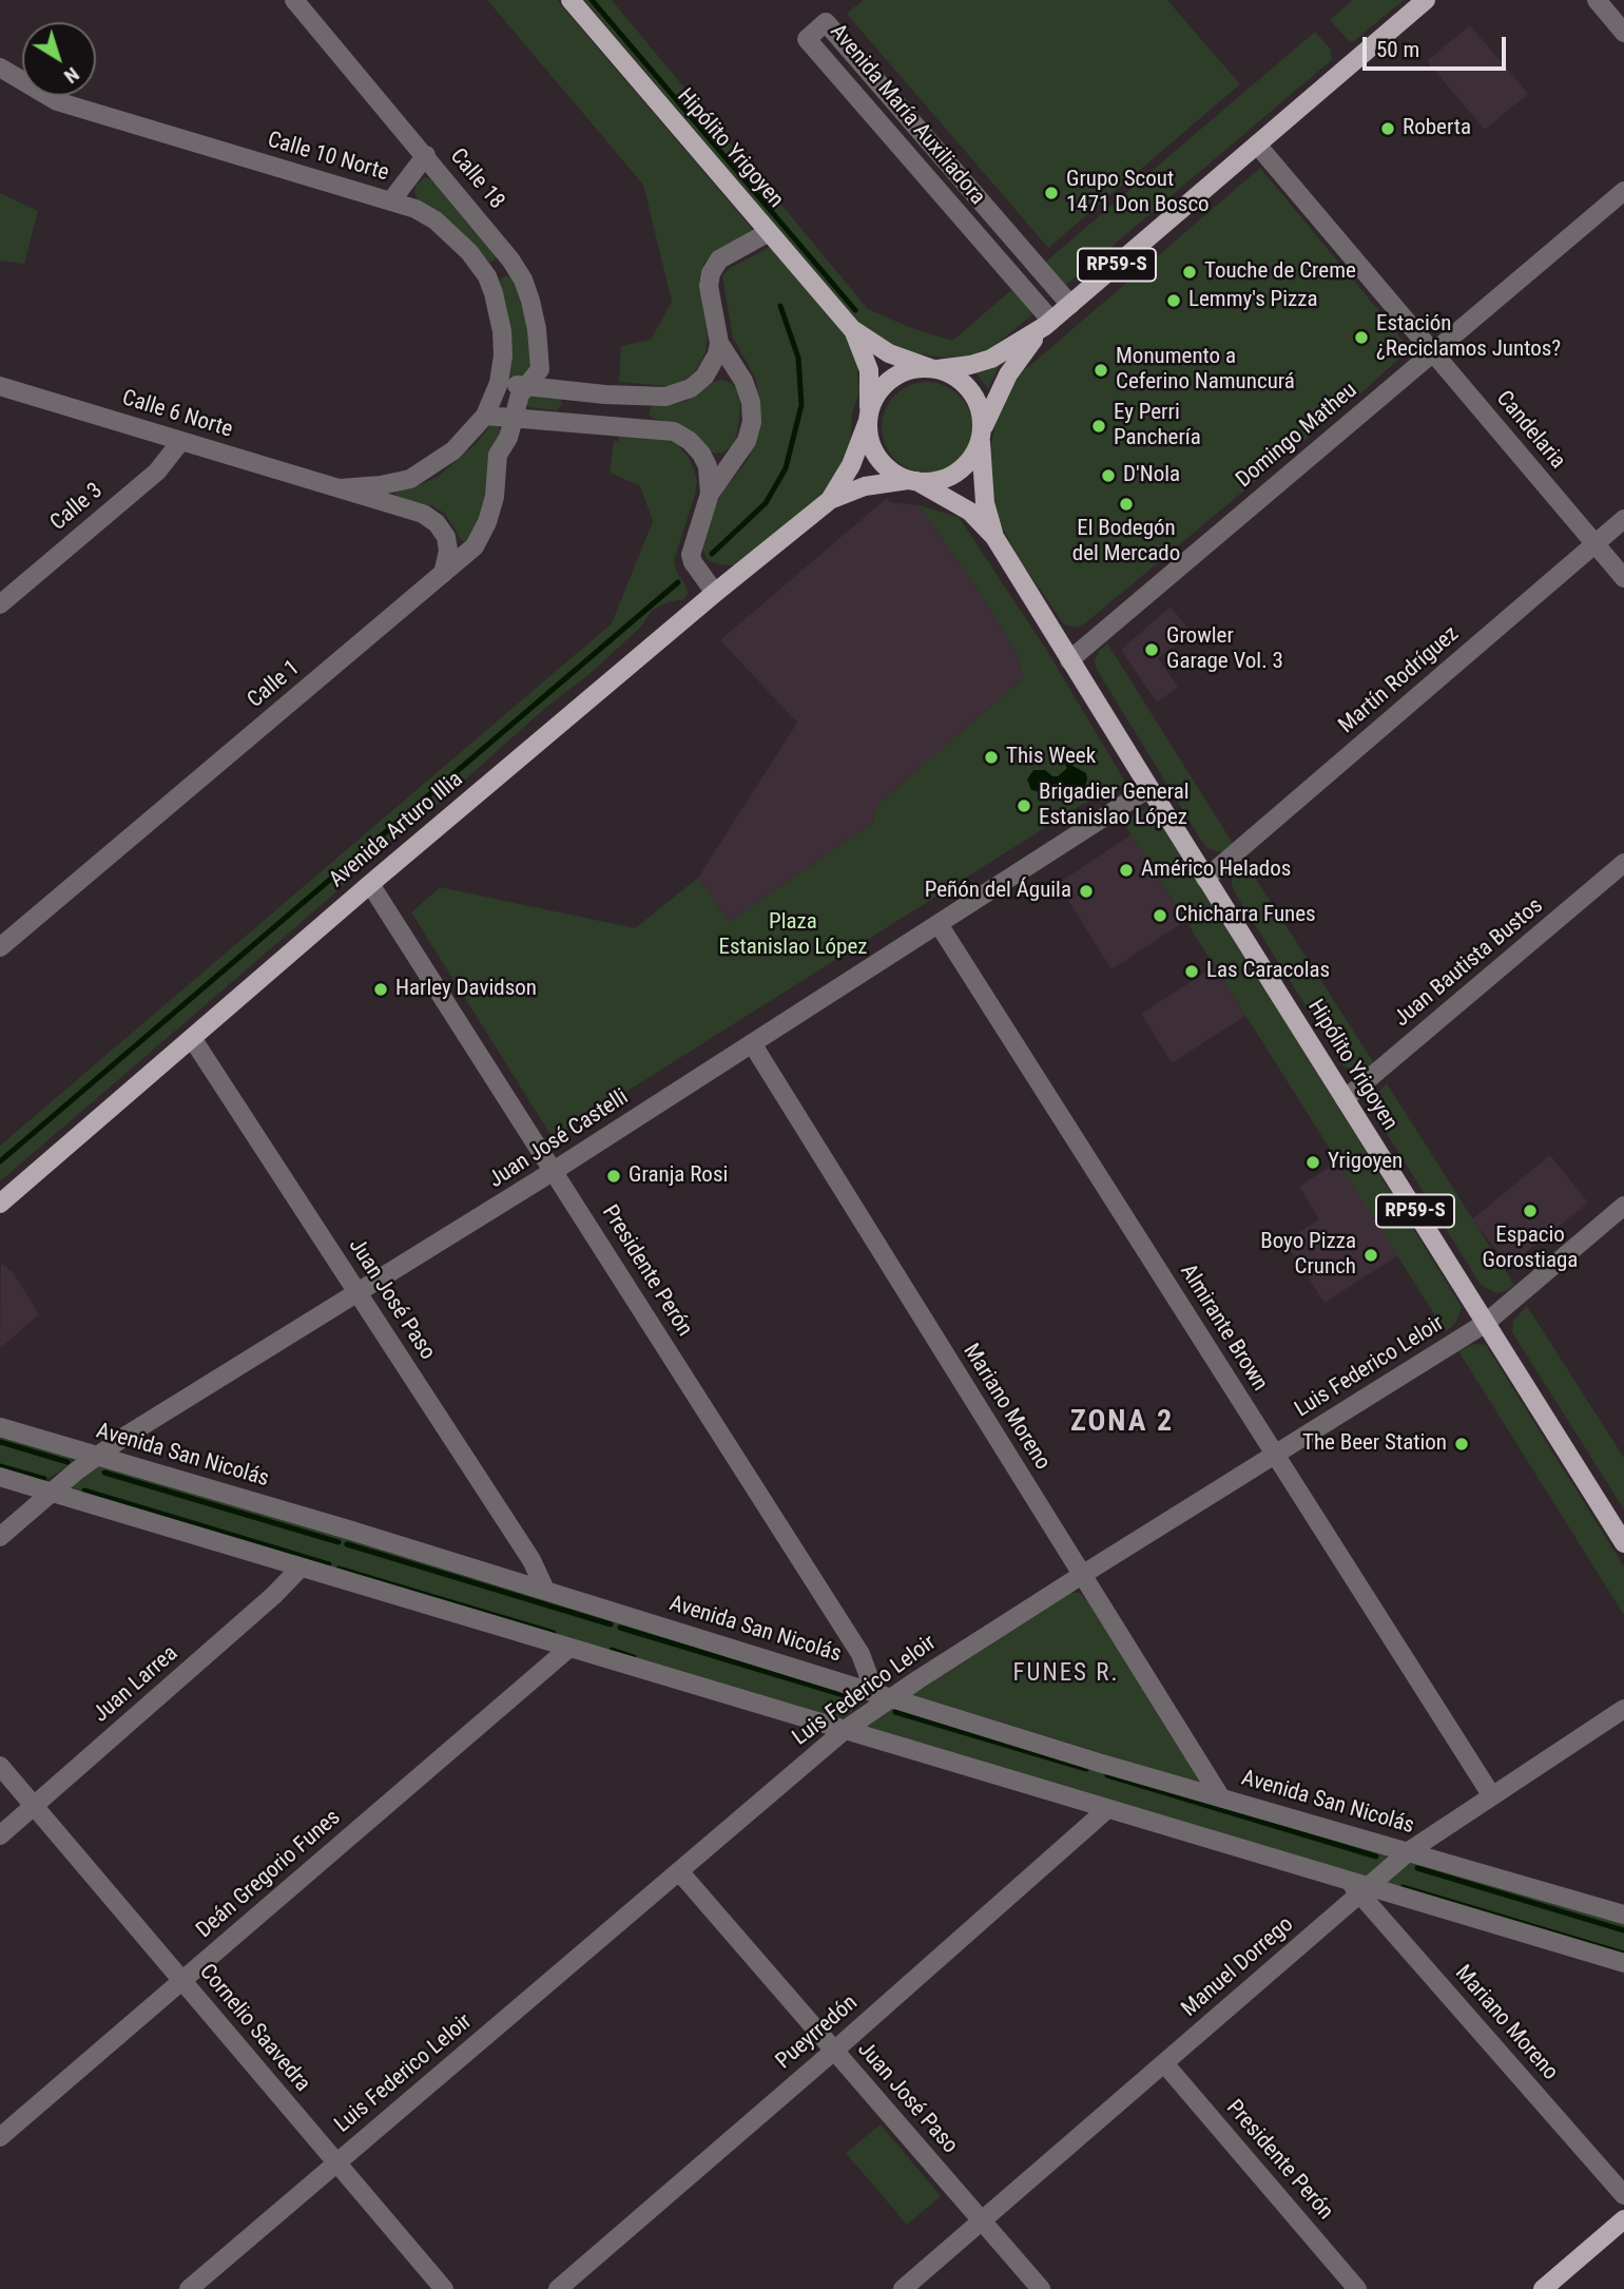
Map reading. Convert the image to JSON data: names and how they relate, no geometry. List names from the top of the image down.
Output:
{
  "streets": {
    "main road": ["Hipólito Yrigoyen", "RP59-S", "Avenida Arturo Illia"],
    "street": [
      "Avenida María Auxiliadora",
      "Calle 10 Norte",
      "Calle 18",
      "Calle 6 Norte",
      "Candelaria",
      "Domingo Matheu",
      "Calle 3",
      "Martín Rodríguez",
      "Calle 1",
      "Juan Bautista Bustos",
      "Juan José Castelli",
      "Presidente Perón",
      "Juan José Paso",
      "Almirante Brown",
      "Luis Federico Leloir",
      "Mariano Moreno",
      "Avenida San Nicolás",
      "Juan Larrea",
      "Deán Gregorio Funes",
      "Manuel Dorrego",
      "Cornelio Saavedra",
      "Pueyrredón"
    ]
  },
  "crossings": [
    ["Avenida María Auxiliadora", "RP59-S"],
    ["Hipólito Yrigoyen", "RP59-S"],
    ["Hipólito Yrigoyen", "Domingo Matheu"],
    ["Hipólito Yrigoyen", "Martín Rodríguez"],
    ["Hipólito Yrigoyen", "Avenida Arturo Illia"],
    ["Hipólito Yrigoyen", "Juan Bautista Bustos"],
    ["Hipólito Yrigoyen", "Juan José Castelli"],
    ["Hipólito Yrigoyen", "Luis Federico Leloir"],
    ["Calle 10 Norte", "Calle 6 Norte"],
    ["Calle 18", "Calle 1"],
    ["RP59-S", "Candelaria"],
    ["RP59-S", "Avenida Arturo Illia"],
    ["Calle 6 Norte", "Calle 3"],
    ["Calle 6 Norte", "Calle 1"],
    ["Candelaria", "Domingo Matheu"],
    ["Candelaria", "Martín Rodríguez"],
    ["Avenida Arturo Illia", "Presidente Perón"],
    ["Avenida Arturo Illia", "Juan José Paso"],
    ["Juan José Castelli", "Presidente Perón"],
    ["Juan José Castelli", "Juan José Paso"],
    ["Juan José Castelli", "Almirante Brown"],
    ["Juan José Castelli", "Mariano Moreno"],
    ["Juan José Castelli", "Avenida San Nicolás"],
    ["Presidente Perón", "Avenida San Nicolás"],
    ["Presidente Perón", "Manuel Dorrego"],
    ["Juan José Paso", "Luis Federico Leloir"],
    ["Juan José Paso", "Avenida San Nicolás"],
    ["Juan José Paso", "Manuel Dorrego"],
    ["Juan José Paso", "Pueyrredón"],
    ["Almirante Brown", "Luis Federico Leloir"],
    ["Almirante Brown", "Manuel Dorrego"],
    ["Luis Federico Leloir", "Mariano Moreno"],
    ["Luis Federico Leloir", "Avenida San Nicolás"],
    ["Luis Federico Leloir", "Cornelio Saavedra"],
    ["Mariano Moreno", "Avenida San Nicolás"],
    ["Mariano Moreno", "Manuel Dorrego"],
    ["Avenida San Nicolás", "Manuel Dorrego"],
    ["Juan Larrea", "Cornelio Saavedra"],
    ["Deán Gregorio Funes", "Cornelio Saavedra"]
  ],
  "districts": ["ZONA 2", "FUNES R."],
  "parks": ["Plaza Estanislao López"],
  "places": [
    "Roberta",
    "Grupo Scout 1471 Don Bosco",
    "Touche de Creme",
    "Lemmy's Pizza",
    "Estación ¿Reciclamos Juntos?",
    "Monumento a Ceferino Namuncurá",
    "Ey Perri Panchería",
    "D'Nola",
    "El Bodegón del Mercado",
    "Growler Garage Vol. 3",
    "This Week",
    "Brigadier General Estanislao López",
    "Américo Helados",
    "Peñón del Águila",
    "Chicharra Funes",
    "Las Caracolas",
    "Harley Davidson",
    "Yrigoyen",
    "Granja Rosi",
    "Espacio Gorostiaga",
    "Boyo Pizza Crunch",
    "The Beer Station"
  ],
  "scale_bar": "50 m",
  "north": "bottom right"
}
